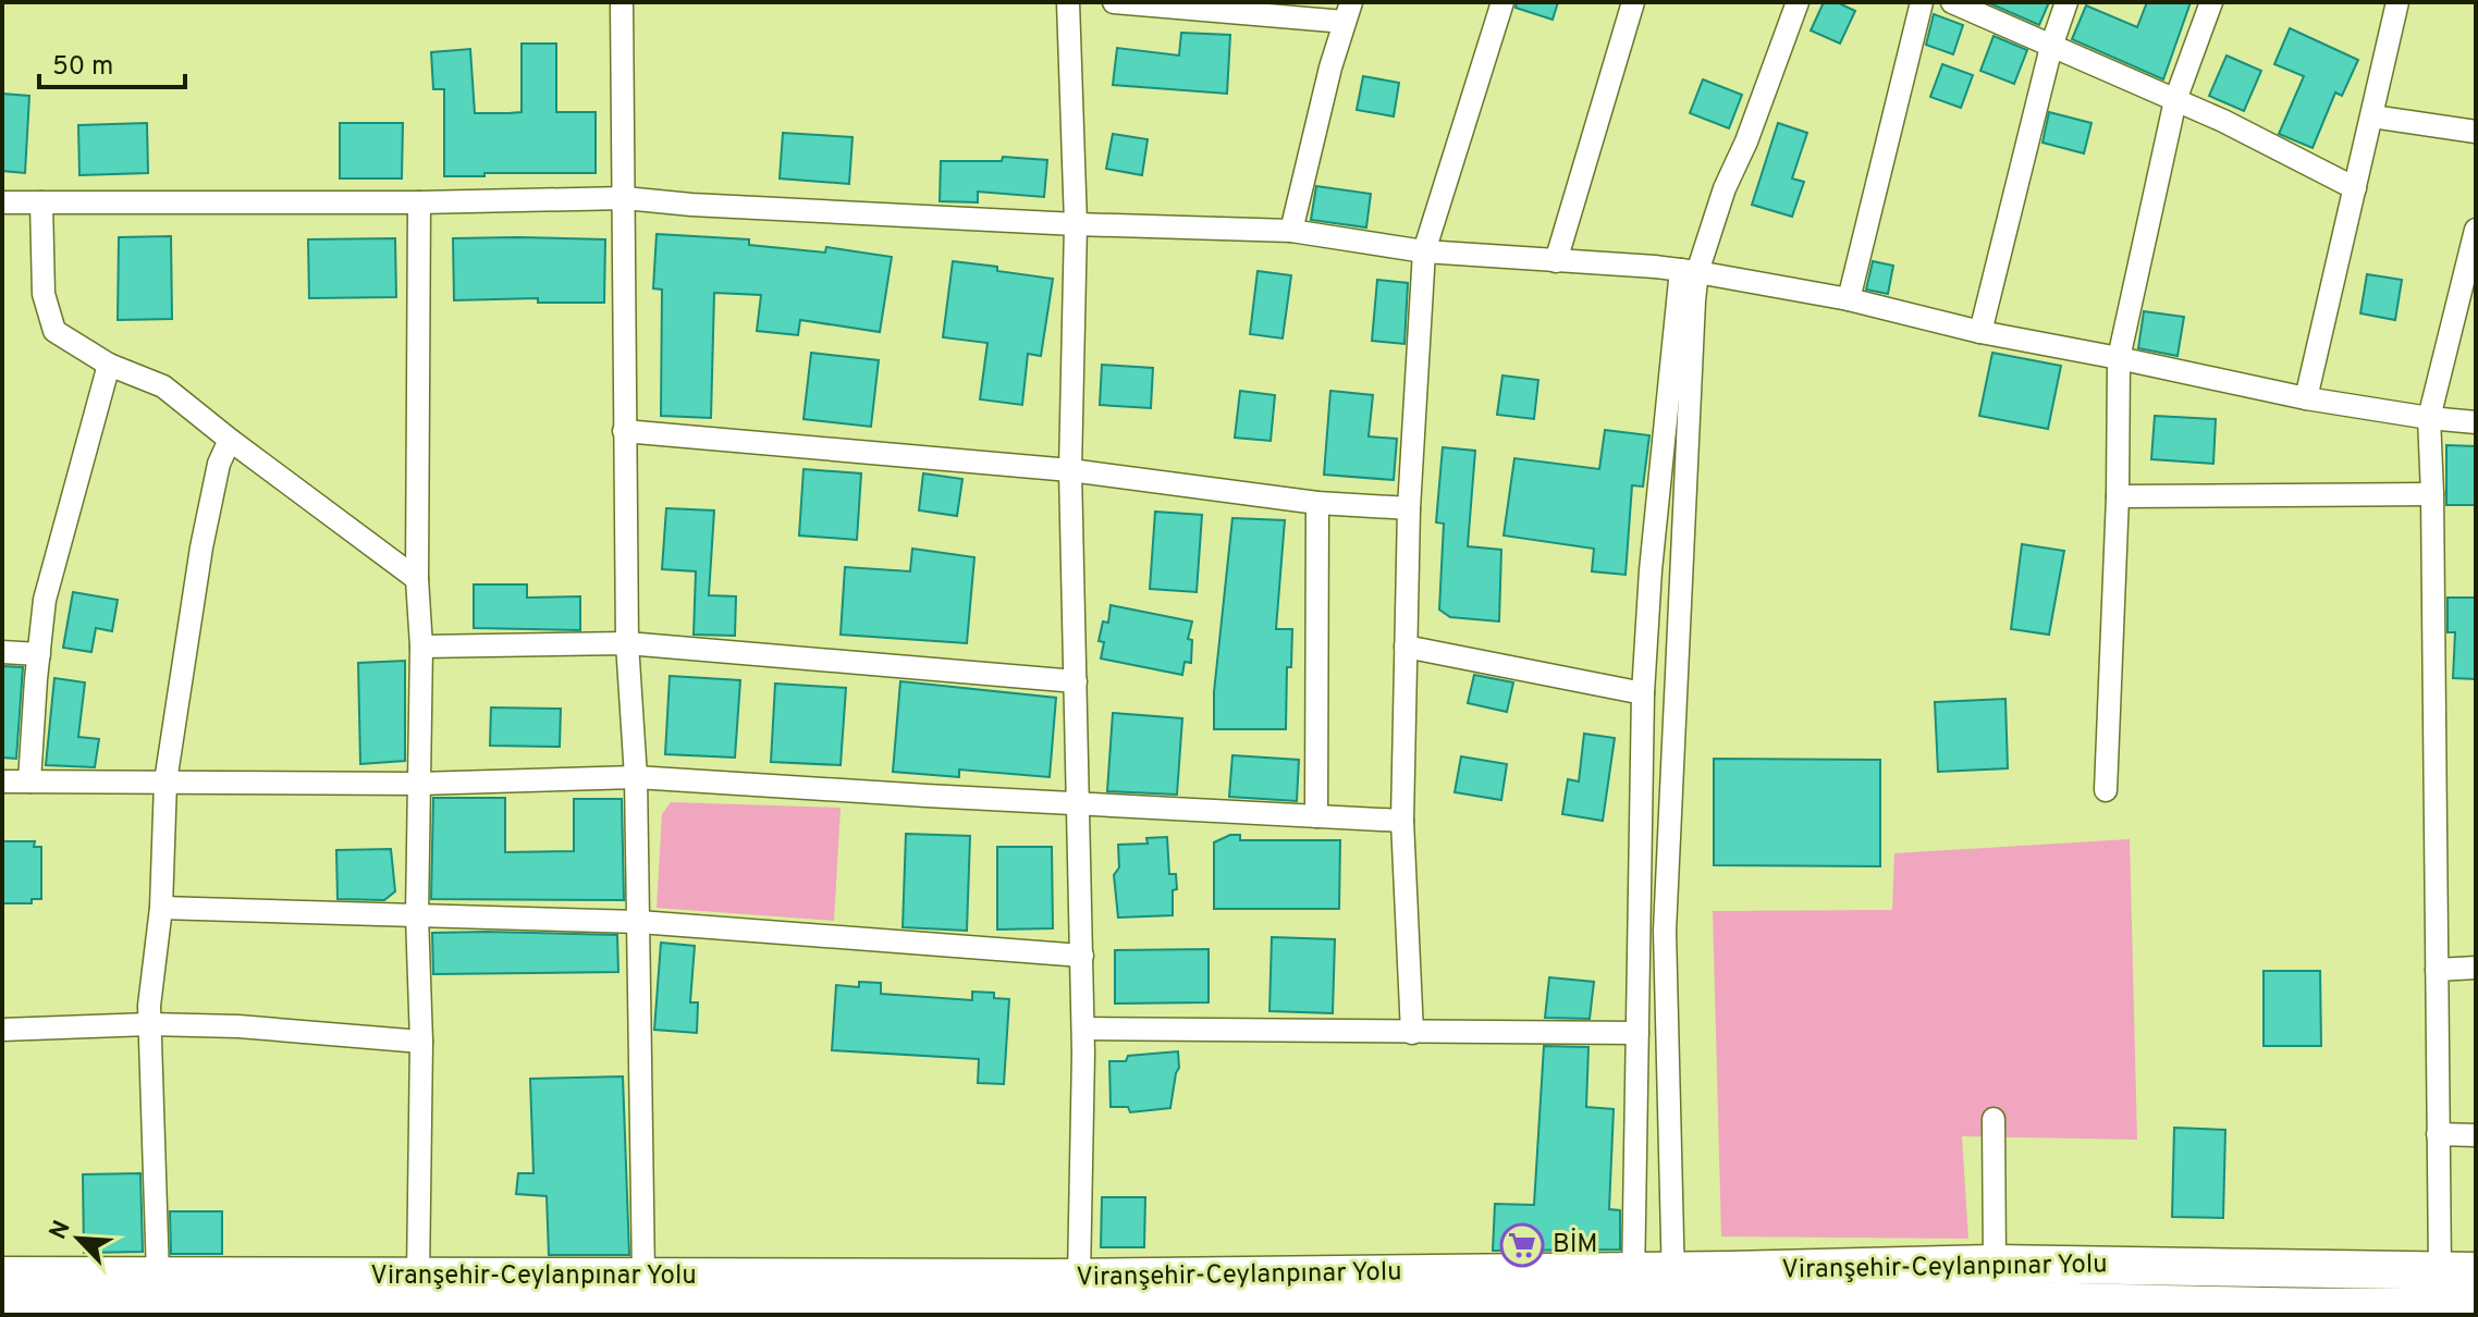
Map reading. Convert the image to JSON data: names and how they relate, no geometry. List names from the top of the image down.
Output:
{
  "streets": {
    "main road": ["Viranşehir-Ceylanpınar Yolu"]
  },
  "places": {
    "supermarket": ["BİM"]
  },
  "scale_bar": "50 m",
  "north": "top left"
}
